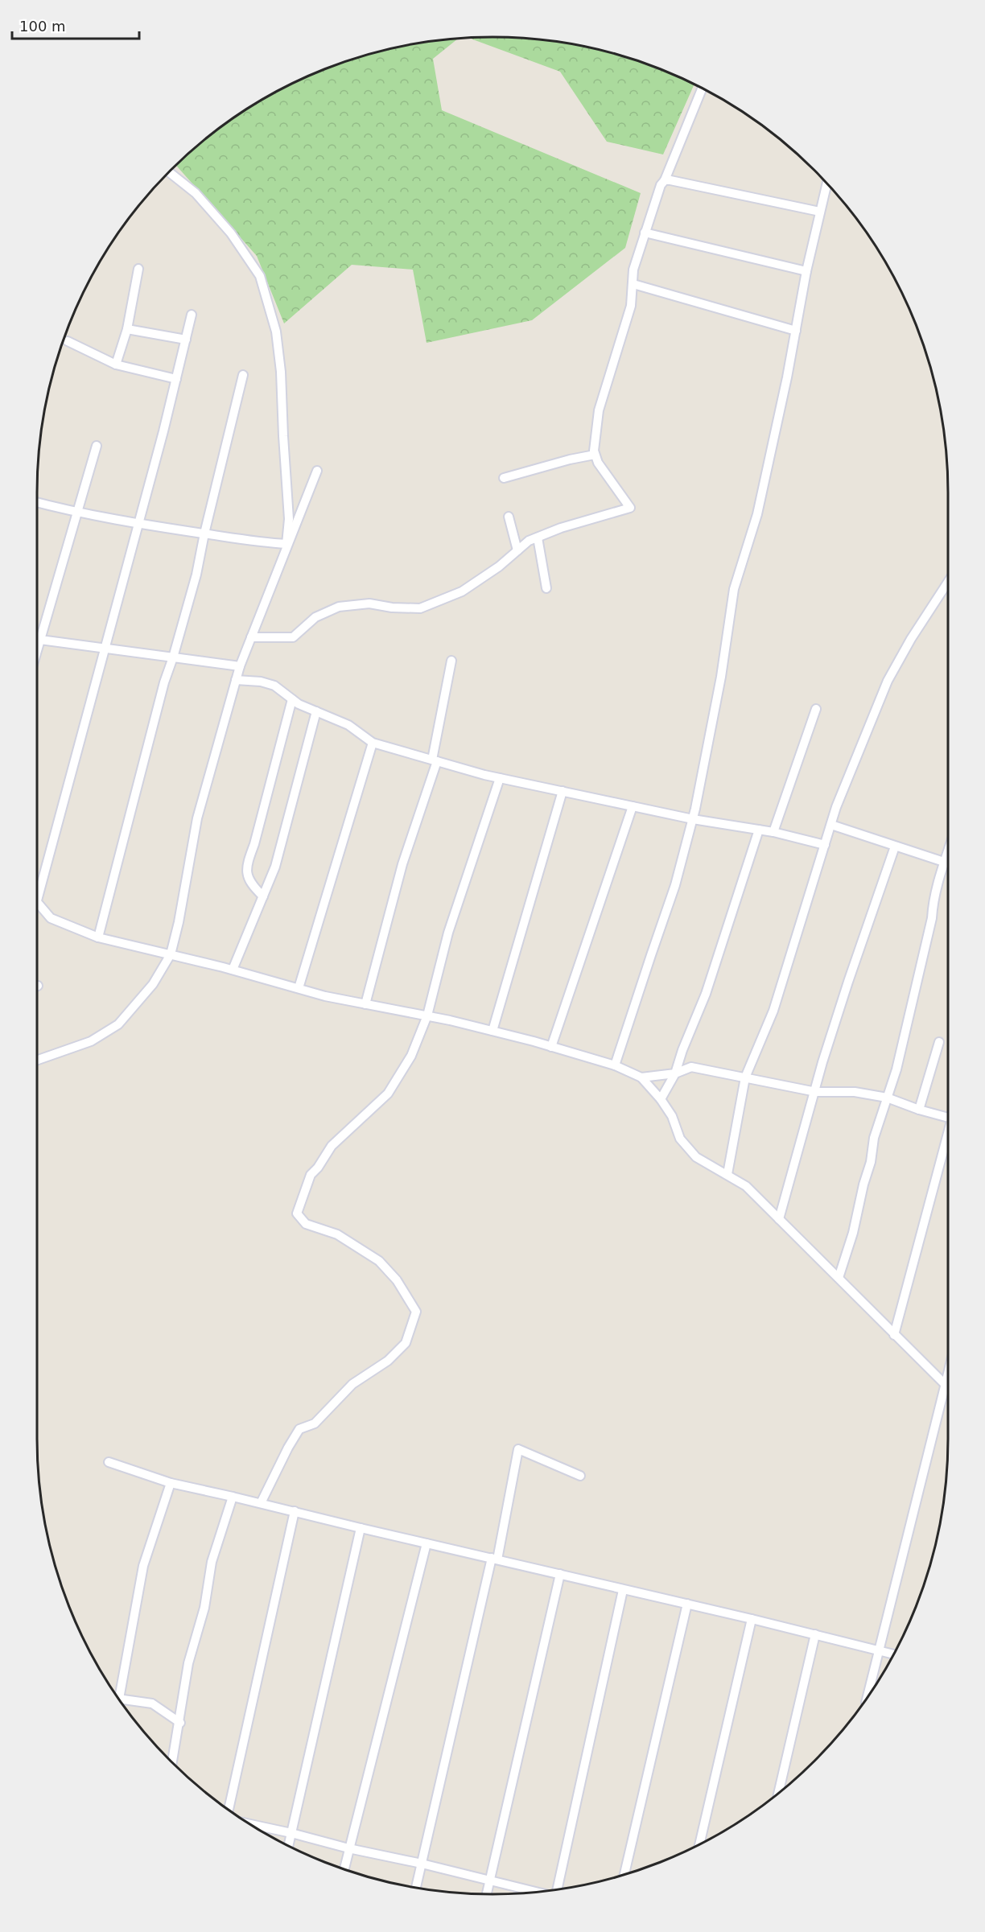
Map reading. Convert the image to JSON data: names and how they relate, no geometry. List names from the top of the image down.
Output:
{
  "scale_bar": "100 m"
}
